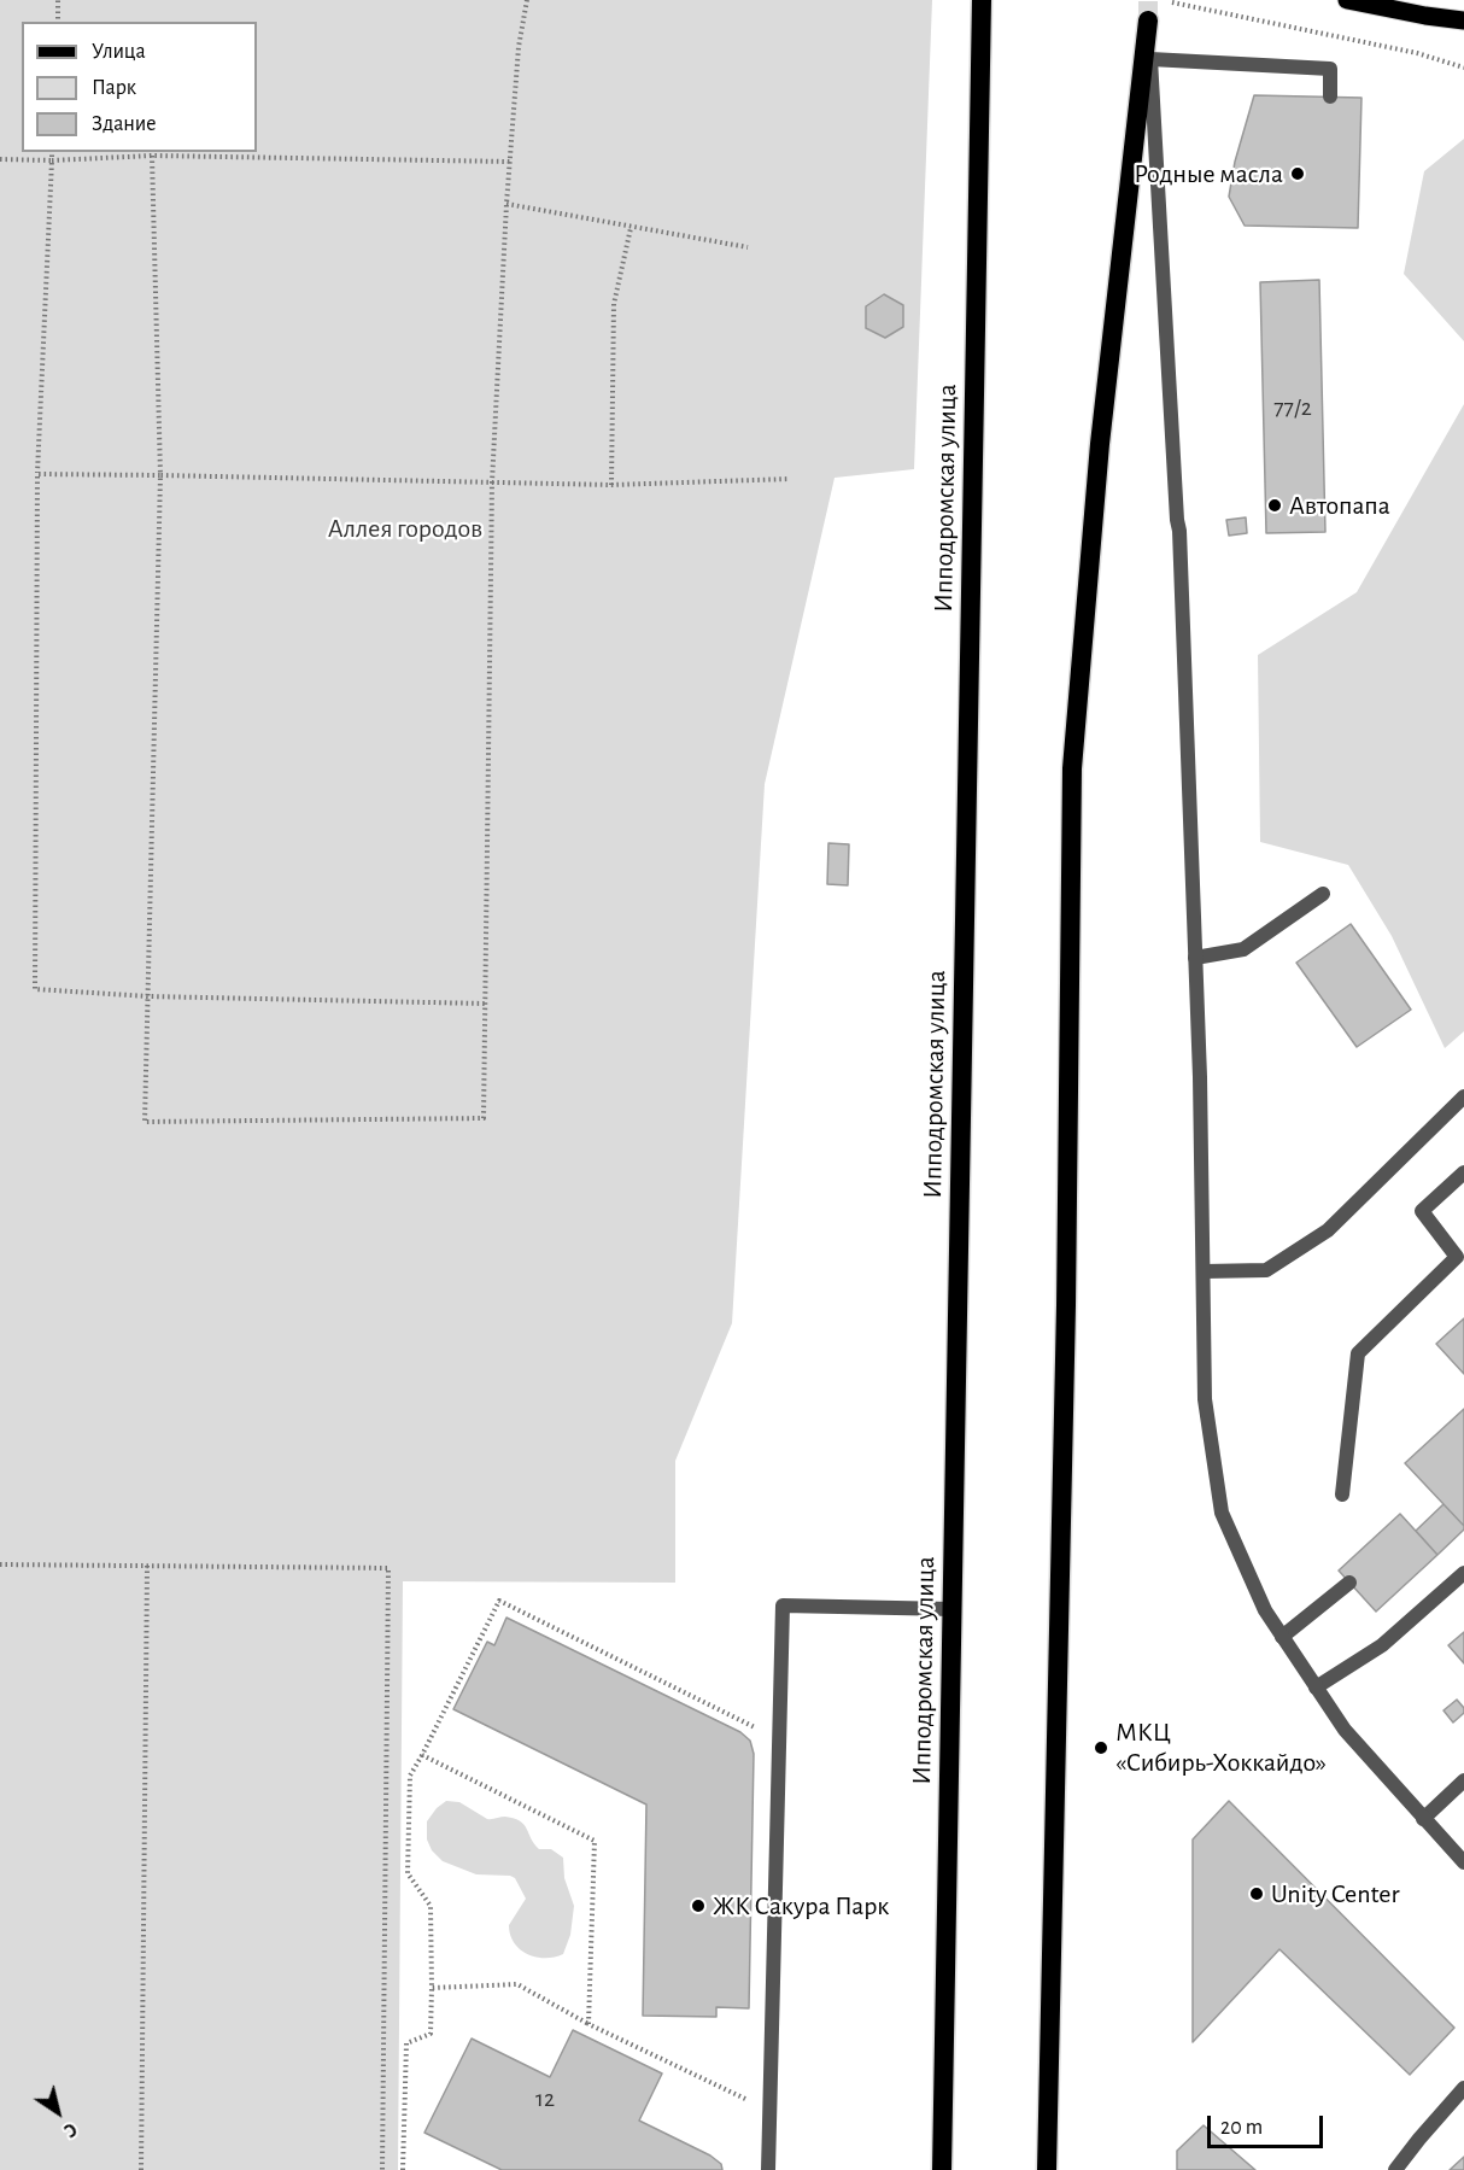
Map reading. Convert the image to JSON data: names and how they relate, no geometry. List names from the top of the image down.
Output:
{
  "streets": {
    "highway": ["Ипподромская улица"]
  },
  "parks": ["Аллея городов"],
  "places": [
    "Родные масла",
    "Автопапа",
    "МКЦ «Сибирь-Хоккайдо»",
    "Unity Center",
    "ЖК Сакура Парк"
  ],
  "house_numbers": ["77/2", "12"],
  "legend": ["Улица", "Парк", "Здание"],
  "scale_bar": "20 m",
  "north": "bottom right"
}
